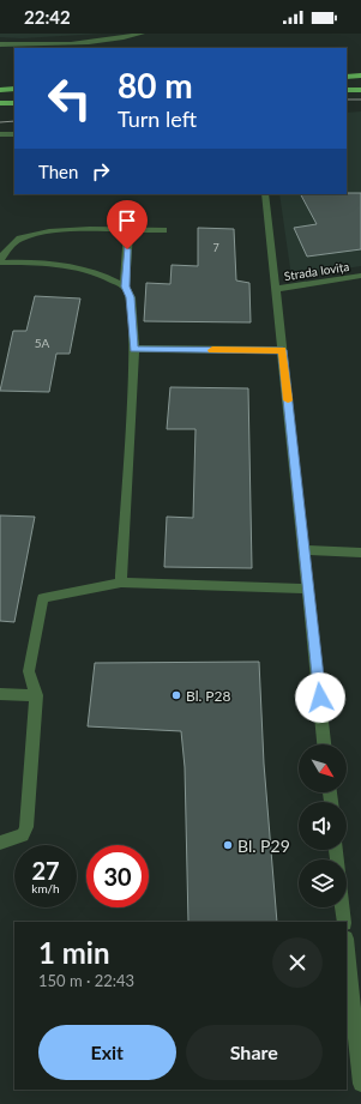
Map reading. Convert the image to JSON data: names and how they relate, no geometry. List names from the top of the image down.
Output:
{
  "streets": {
    "street": ["Strada Iovița"]
  },
  "places": ["Bl. P28", "Bl. P29"],
  "house_numbers": ["7", "5A"],
  "north": "bottom right",
  "page": {
    "status": "22:42",
    "turn": ["80 m", "Turn left"],
    "then": "Then",
    "speed": "27 km/h",
    "limit": "30",
    "heading": ["1 min", "150 m · 22:43"],
    "buttons": ["Exit", "Share"]
  }
}
